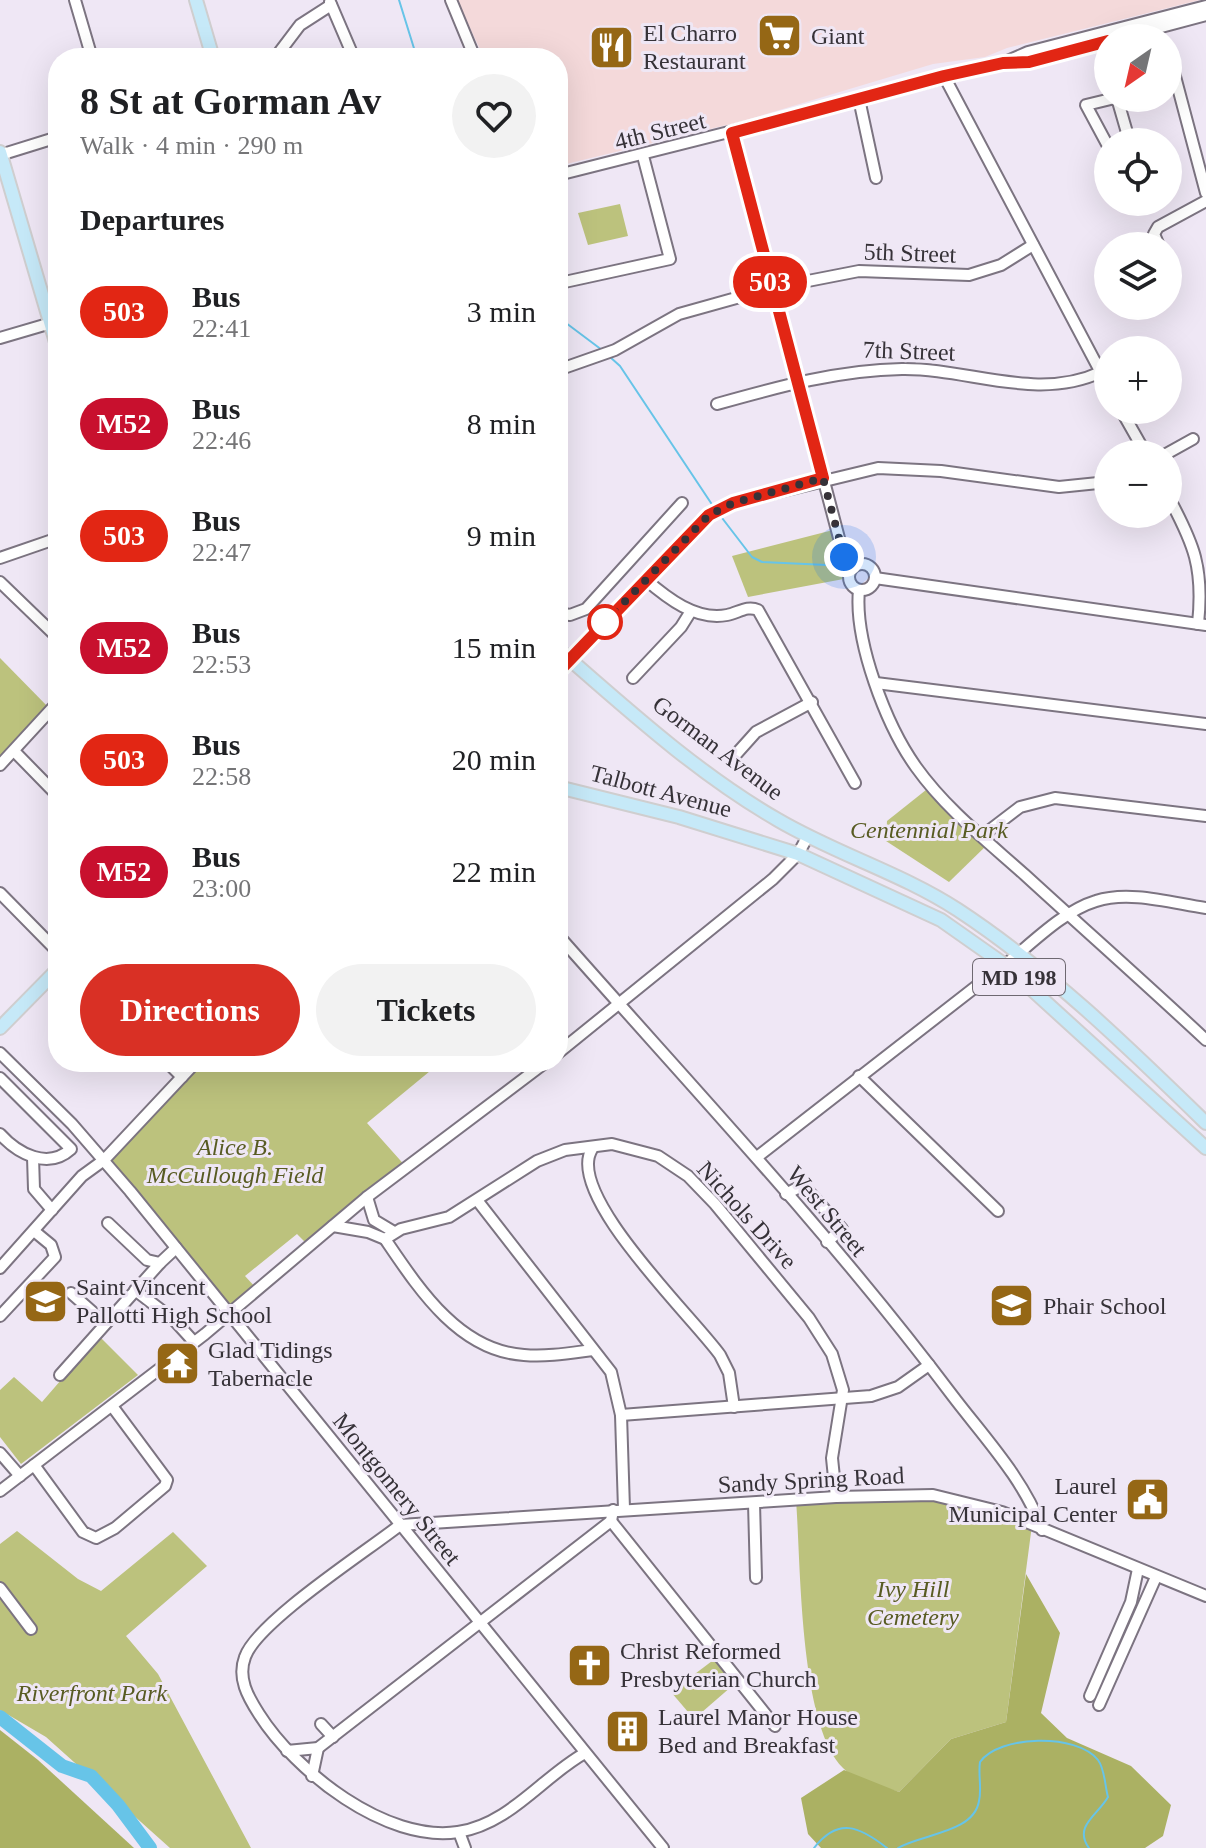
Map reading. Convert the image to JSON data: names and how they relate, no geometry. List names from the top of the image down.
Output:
{
  "streets": {
    "main road": ["Gorman Avenue", "Talbott Avenue", "MD 198"],
    "street": [
      "4th Street",
      "5th Street",
      "7th Street",
      "West Street",
      "Nichols Drive",
      "Sandy Spring Road",
      "Montgomery Street"
    ]
  },
  "crossings": [
    ["Talbott Avenue", "MD 198"],
    ["West Street", "Sandy Spring Road"],
    ["Nichols Drive", "Sandy Spring Road"],
    ["Sandy Spring Road", "Montgomery Street"]
  ],
  "parks": [
    "Centennial Park",
    "Alice B. McCullough Field",
    "Ivy Hill Cemetery",
    "Riverfront Park"
  ],
  "places": {
    "supermarket": ["Giant"],
    "restaurant": ["El Charro Restaurant"],
    "school or university": ["Saint Vincent Pallotti High School", "Phair School"],
    "temple": ["Glad Tidings Tabernacle"],
    "public building": ["Laurel Municipal Center"],
    "church": ["Christ Reformed Presbyterian Church"],
    "building": ["Laurel Manor House Bed and Breakfast"]
  },
  "lines": ["bus line 503"],
  "north": "bottom left",
  "page": {
    "on_map": "503",
    "map_buttons": ["+", "−"],
    "heading": [
      ["8 St at Gorman Av", "Walk · 4 min · 290 m"],
      "Departures"
    ],
    "list": [
      {
        "mark": "503",
        "name": "Bus",
        "note": "22:41",
        "value": "3 min"
      },
      {
        "mark": "M52",
        "name": "Bus",
        "note": "22:46",
        "value": "8 min"
      },
      {
        "mark": "503",
        "name": "Bus",
        "note": "22:47",
        "value": "9 min"
      },
      {
        "mark": "M52",
        "name": "Bus",
        "note": "22:53",
        "value": "15 min"
      },
      {
        "mark": "503",
        "name": "Bus",
        "note": "22:58",
        "value": "20 min"
      },
      {
        "mark": "M52",
        "name": "Bus",
        "note": "23:00",
        "value": "22 min"
      }
    ],
    "buttons": ["Directions", "Tickets"]
  }
}
